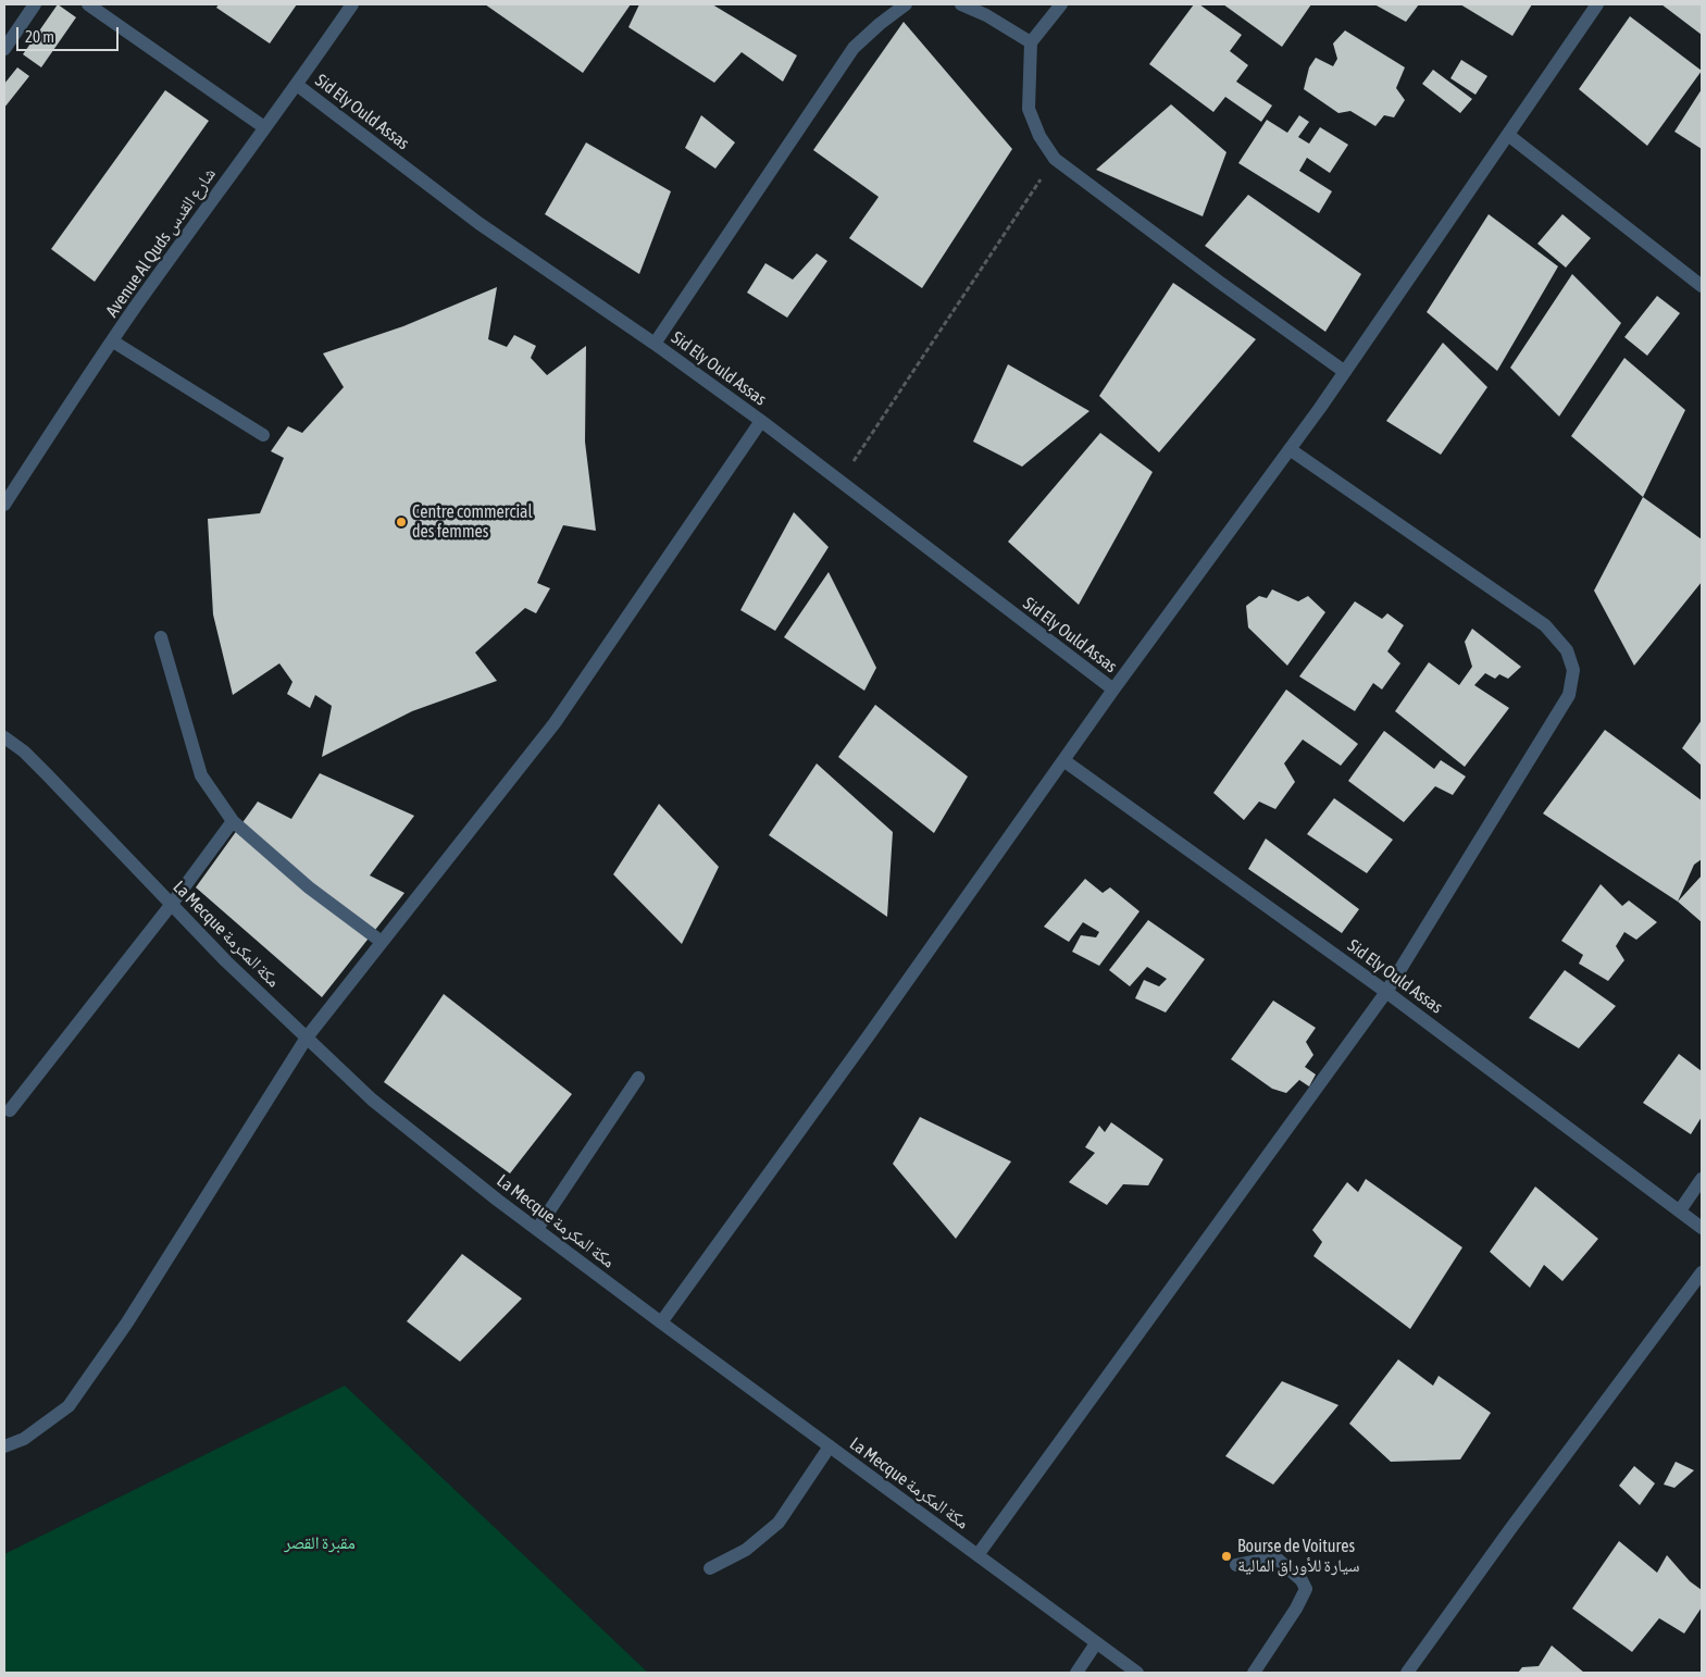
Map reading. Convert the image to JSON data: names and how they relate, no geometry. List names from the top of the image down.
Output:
{
  "streets": {
    "street": ["Sid Ely Ould Assas", "Avenue Al Quds شارع القدس", "La Mecque مكة المكرمة"]
  },
  "crossings": [
    ["Sid Ely Ould Assas", "Avenue Al Quds شارع القدس"]
  ],
  "parks": ["مقبرة القصر"],
  "places": ["Centre commercial des femmes", "Bourse de Voitures سيارة للأوراق المالية"],
  "scale_bar": "20 m"
}
